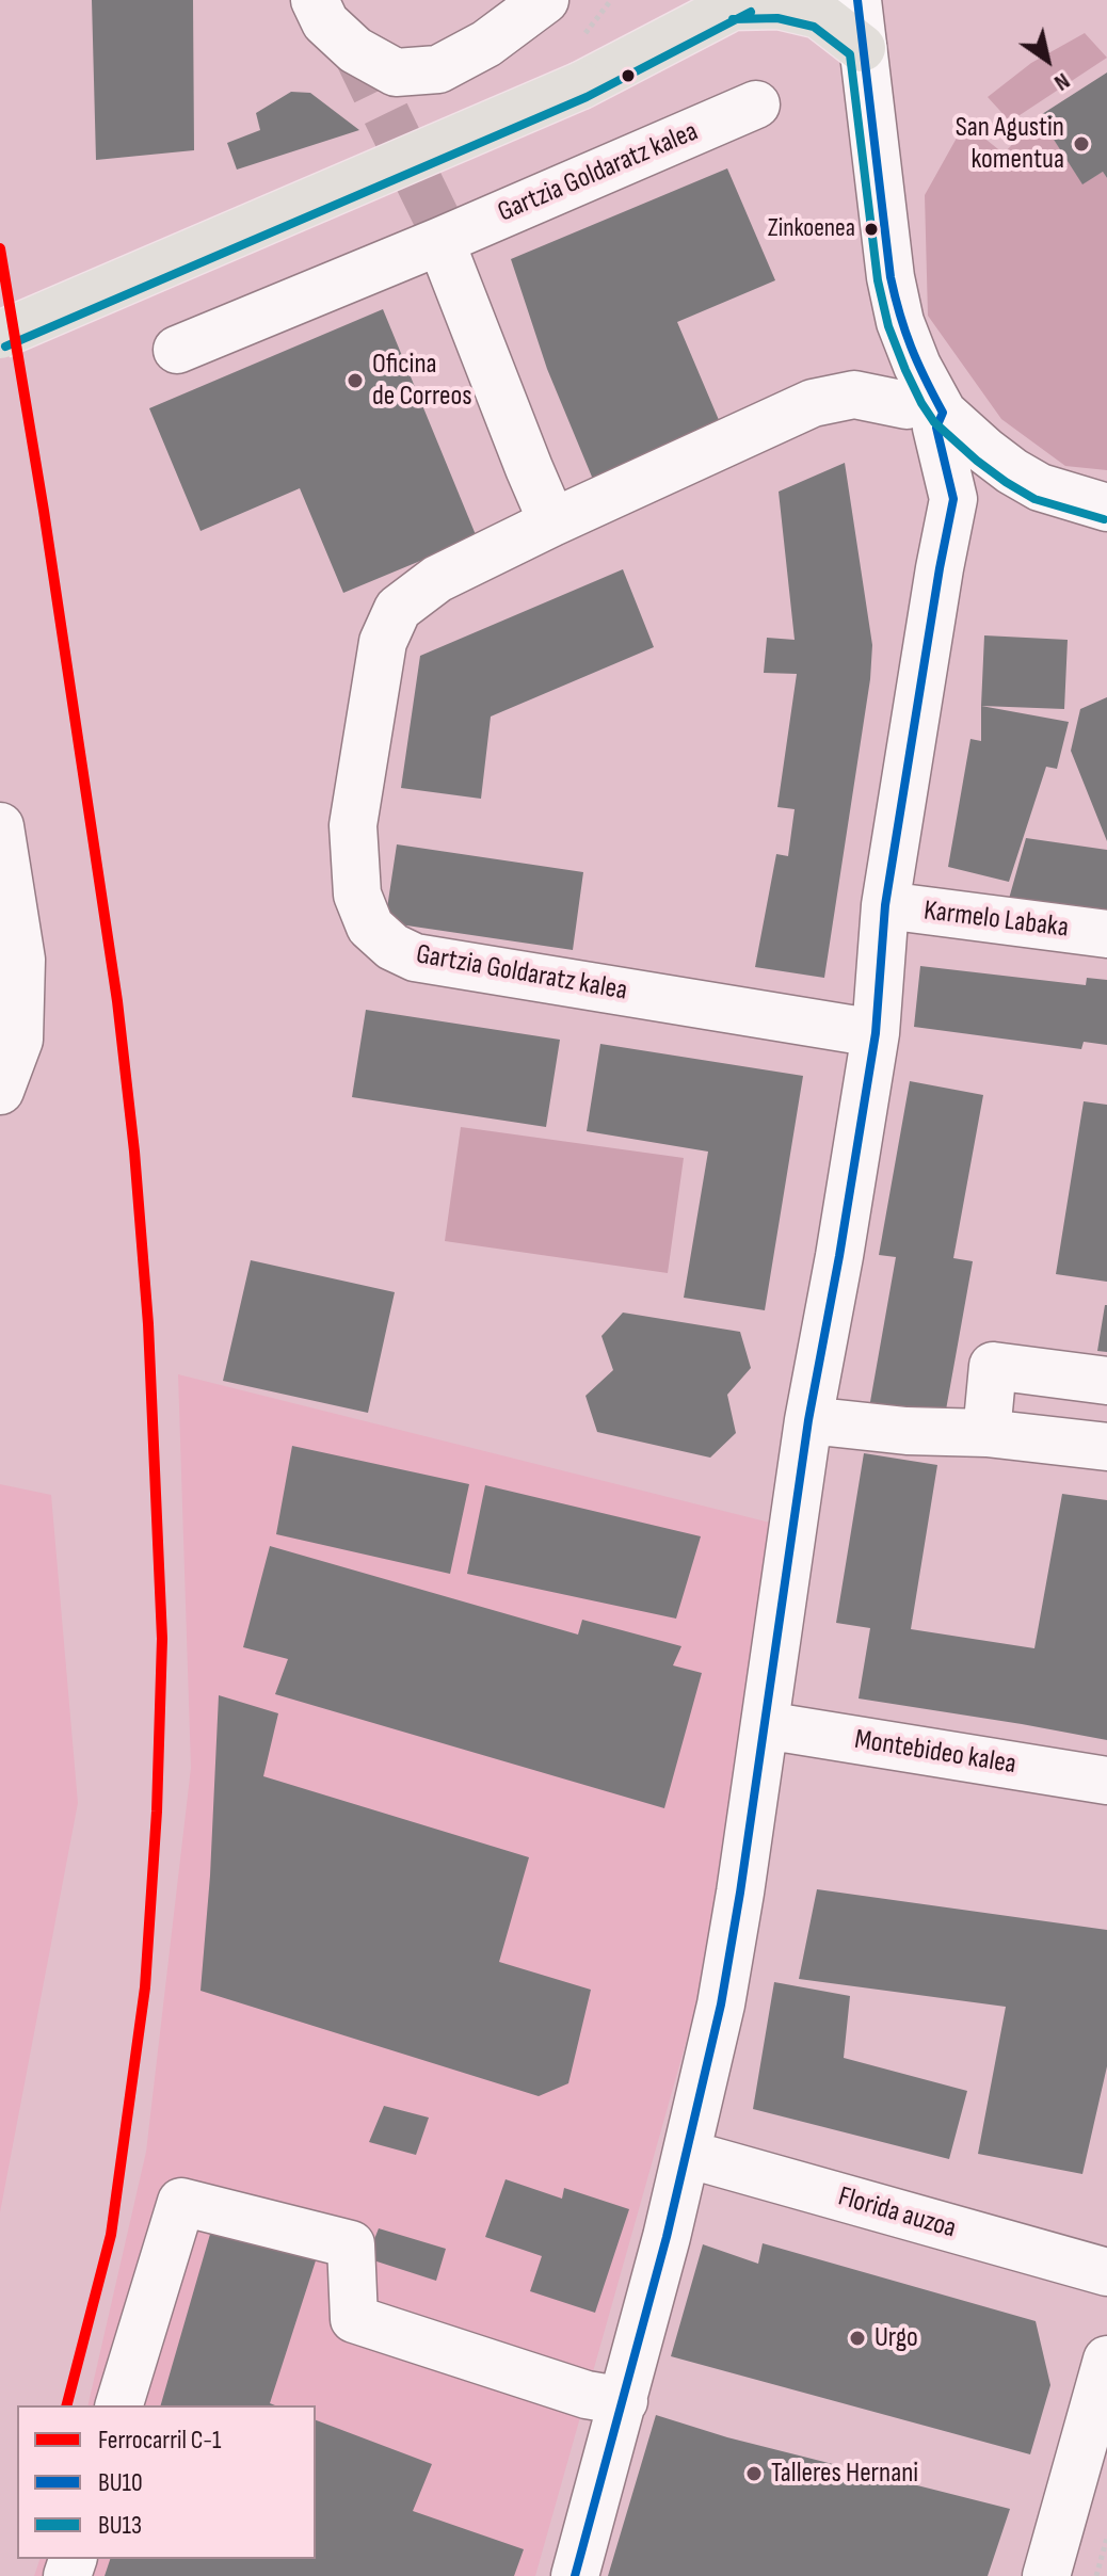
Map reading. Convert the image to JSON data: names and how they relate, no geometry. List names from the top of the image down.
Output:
{
  "streets": {
    "street": [
      "Gartzia Goldaratz kalea",
      "Karmelo Labaka",
      "Montebideo kalea",
      "Florida auzoa"
    ]
  },
  "places": [
    "San Agustin komentua",
    "Zinkoenea",
    "Oficina de Correos",
    "Urgo",
    "Talleres Hernani"
  ],
  "lines": ["transit line BU10", "transit line BU13", "rail line C-1"],
  "legend": ["Ferrocarril C-1", "BU10", "BU13"],
  "north": "bottom right"
}
